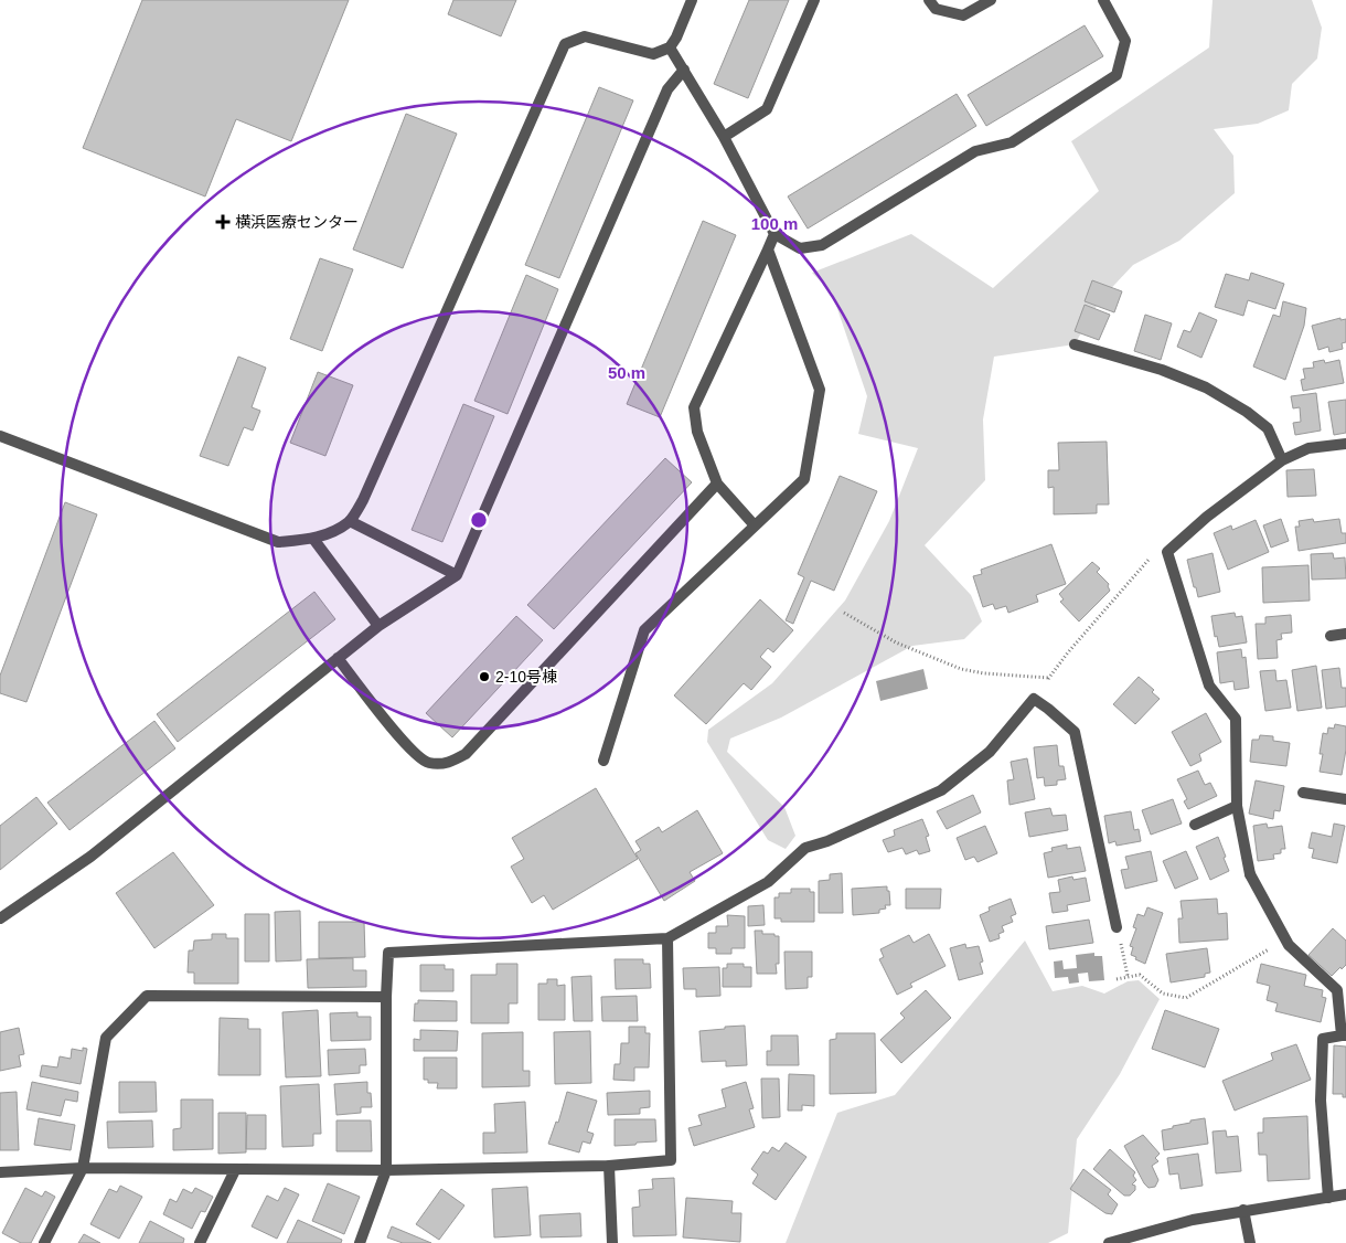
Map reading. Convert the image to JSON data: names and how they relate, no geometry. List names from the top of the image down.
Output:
{
  "places": {
    "health": ["横浜医療センター"],
    "other": ["2-10号棟"]
  },
  "rings": ["100 m", "50 m"]
}
